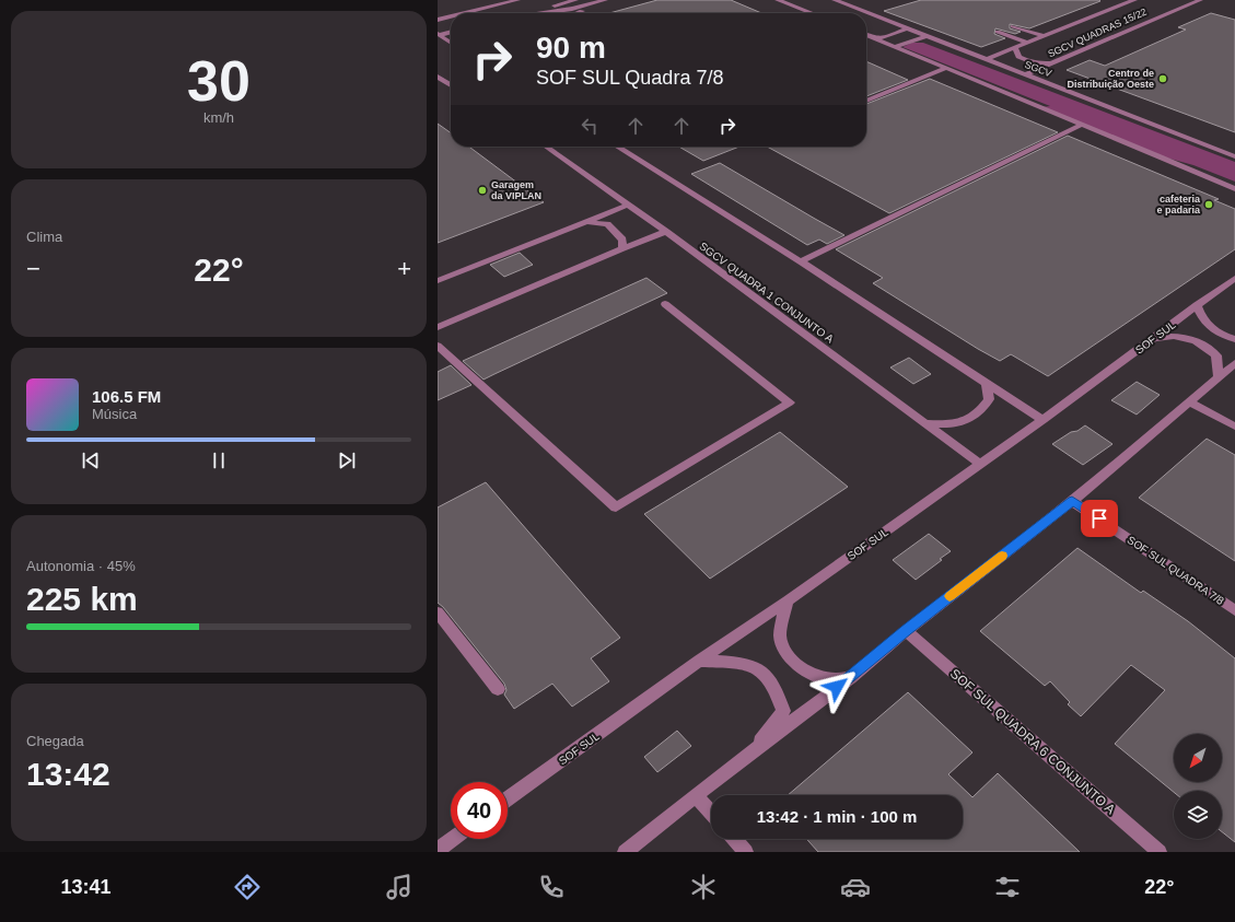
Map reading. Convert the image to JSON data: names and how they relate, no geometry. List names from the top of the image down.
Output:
{
  "streets": {
    "street": [
      "SGCV QUADRAS 15/22",
      "SGCV",
      "SGCV QUADRA 1 CONJUNTO A",
      "SOF SUL",
      "SOF SUL QUADRA 7/8",
      "SOF SUL QUADRA 6 CONJUNTO A"
    ]
  },
  "crossings": [
    ["SGCV QUADRAS 15/22", "SGCV"],
    ["SGCV QUADRA 1 CONJUNTO A", "SOF SUL"]
  ],
  "places": ["Centro de Distribuição Oeste", "Garagem da VIPLAN", "cafeteria e padaria"],
  "north": "bottom left",
  "page": {
    "tile": [
      ["30", "km/h"],
      "Clima",
      ["Autonomia · 45%", "225 km"],
      ["Chegada", "13:42"]
    ],
    "turn": ["90 m", "SOF SUL Quadra 7/8"],
    "heat": ["−", "22°", "+"],
    "song": ["106.5 FM", "Música"],
    "limit": "40",
    "trip": "13:42 · 1 min · 100 m",
    "tabs": ["13:41", "22°"]
  }
}
